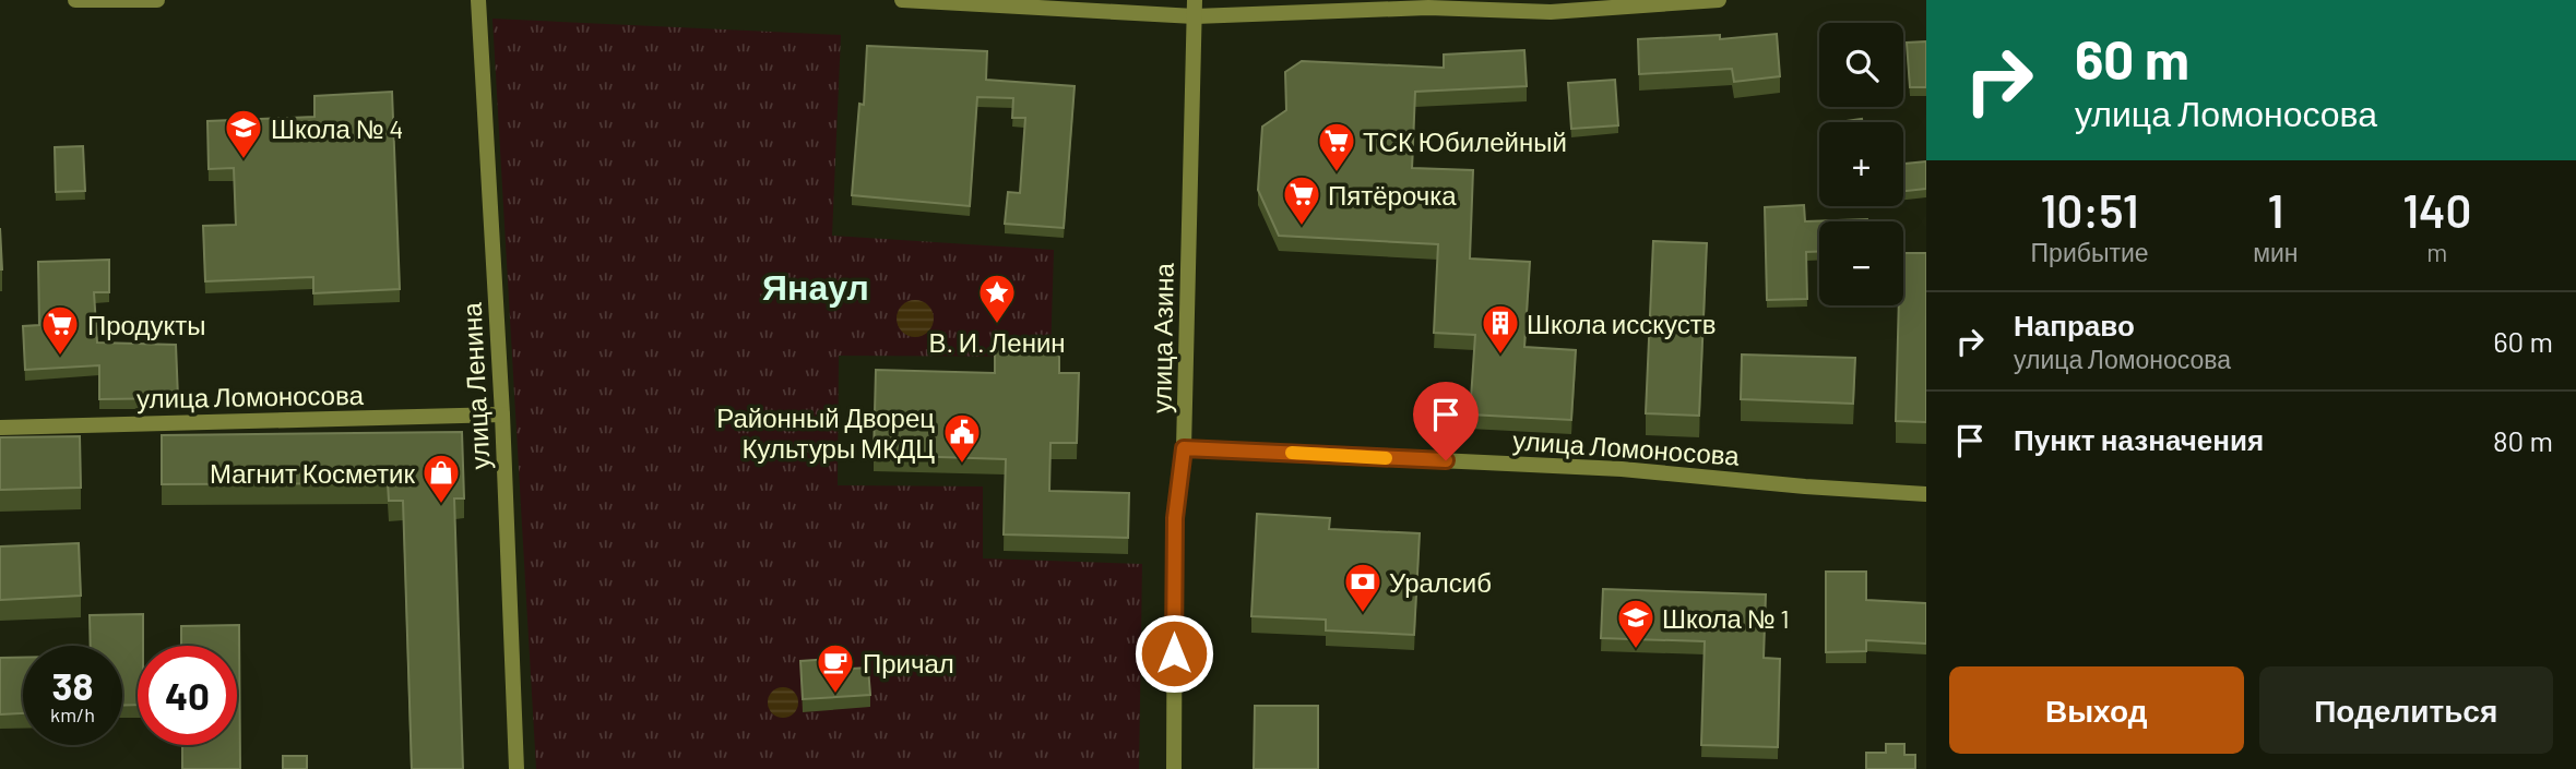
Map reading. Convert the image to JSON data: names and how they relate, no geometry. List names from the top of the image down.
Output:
{
  "streets": {
    "street": ["улица Азина", "улица Ленина", "улица Ломоносова"]
  },
  "crossings": [
    ["улица Азина", "улица Ломоносова"],
    ["улица Ленина", "улица Ломоносова"]
  ],
  "districts": ["Янаул"],
  "places": {
    "school or university": ["Школа № 4", "Школа № 1"],
    "supermarket": ["ТСК Юбилейный", "Пятёрочка", "Продукты"],
    "place": ["В. И. Ленин"],
    "building": ["Школа исскуств"],
    "public building": ["Районный Дворец Культуры МКДЦ"],
    "shop": ["Магнит Косметик"],
    "bank": ["Уралсиб"],
    "cafe": ["Причал"]
  },
  "page": {
    "turn": ["60 m", "улица Ломоносова"],
    "map_buttons": ["+", "−"],
    "eta": [
      "10:51",
      "Прибытие",
      "1",
      "мин",
      "140",
      "m"
    ],
    "list": [
      {
        "name": "Направо",
        "note": "улица Ломоносова",
        "value": "60 m"
      },
      {
        "name": "Пункт назначения",
        "value": "80 m"
      }
    ],
    "speed": "38 km/h",
    "limit": "40",
    "buttons": ["Выход", "Поделиться"]
  }
}
